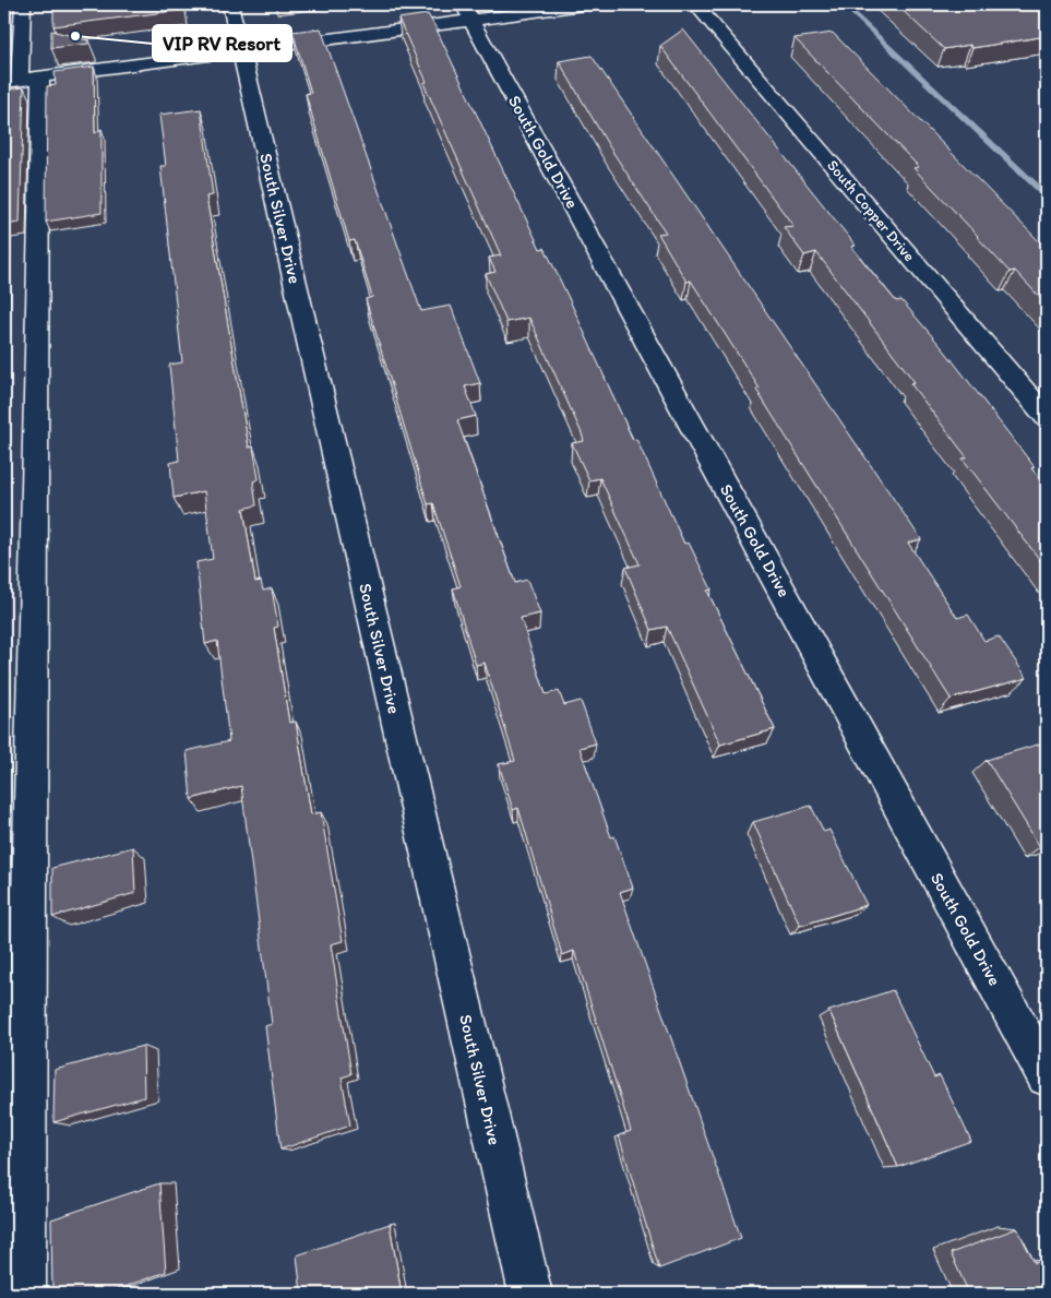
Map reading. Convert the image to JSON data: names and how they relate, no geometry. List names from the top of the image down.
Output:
{
  "streets": {
    "street": ["South Gold Drive", "South Copper Drive", "South Silver Drive"]
  },
  "places": ["VIP RV Resort"]
}
